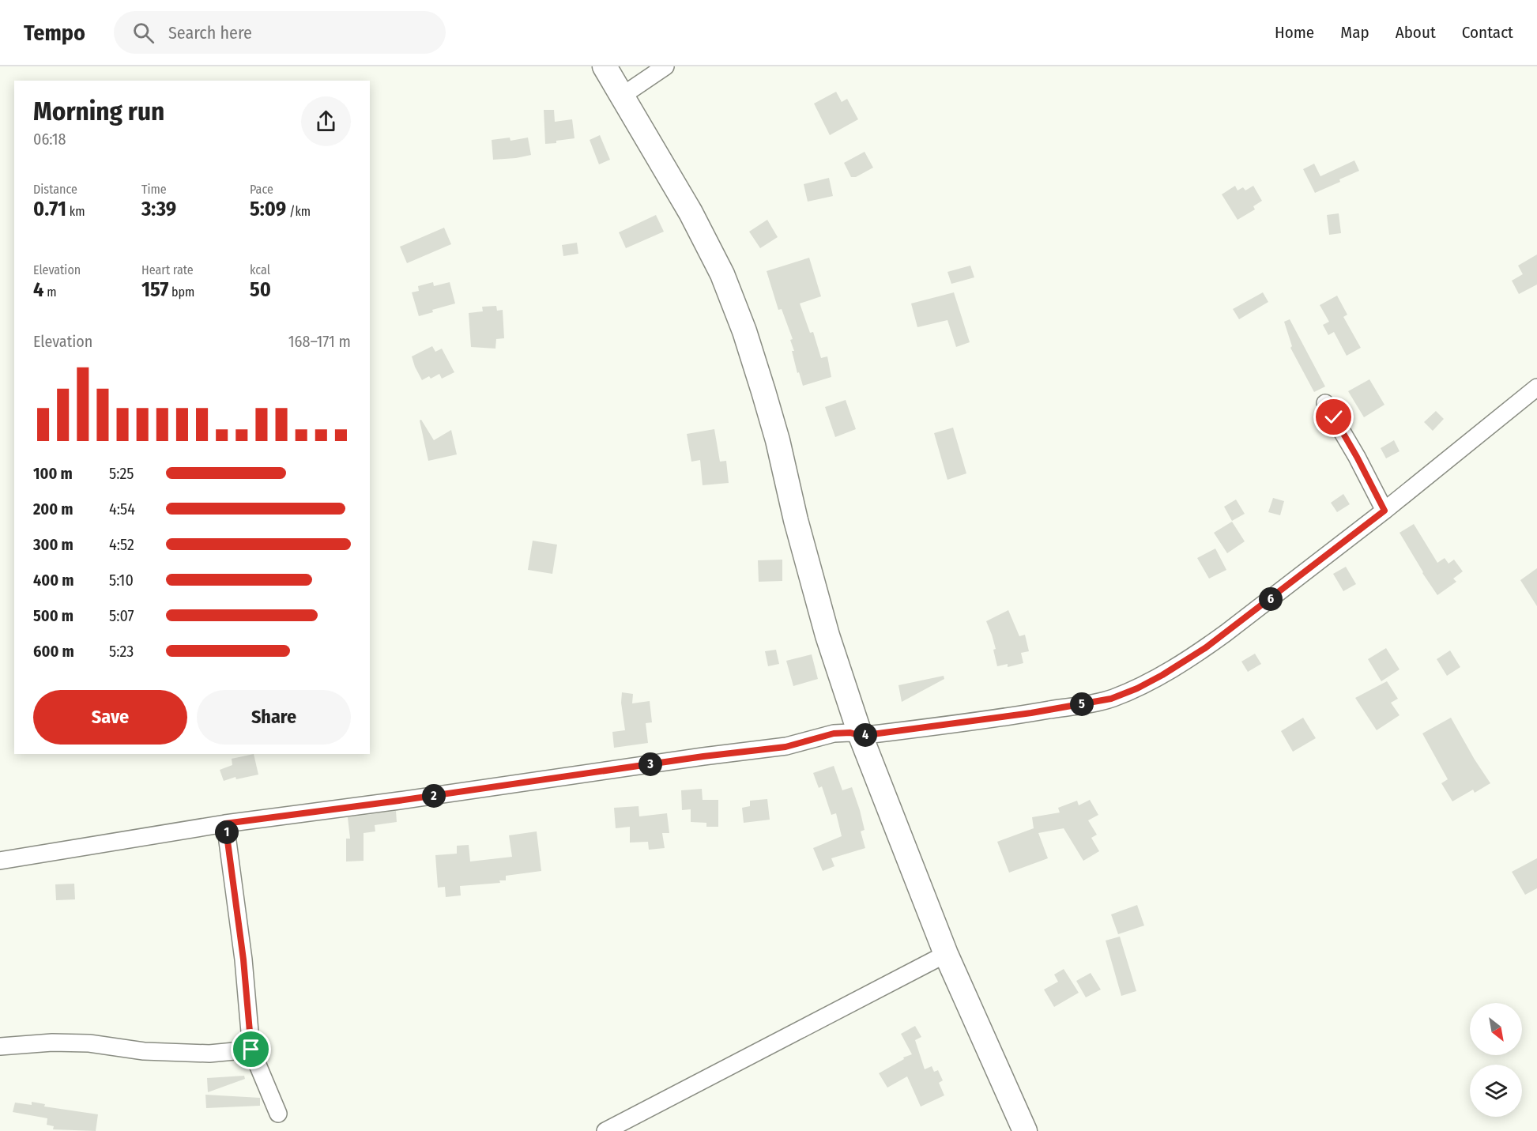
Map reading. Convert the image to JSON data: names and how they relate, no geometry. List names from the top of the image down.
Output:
{
  "north": "bottom right",
  "page": {
    "header": "Tempo",
    "search": "Search here",
    "nav": [
      "Home",
      "Map",
      "About",
      "Contact"
    ],
    "heading": ["Morning run", "06:18"],
    "stats": [
      ["Distance", "0.71 km"],
      ["Time", "3:39"],
      ["Pace", "5:09 /km"],
      ["Elevation", "4 m"],
      ["Heart rate", "157 bpm"],
      ["kcal", "50"]
    ],
    "chart": ["Elevation", "168–171 m"],
    "list": [
      {
        "name": "100 m",
        "note": "5:25"
      },
      {
        "name": "200 m",
        "note": "4:54"
      },
      {
        "name": "300 m",
        "note": "4:52"
      },
      {
        "name": "400 m",
        "note": "5:10"
      },
      {
        "name": "500 m",
        "note": "5:07"
      },
      {
        "name": "600 m",
        "note": "5:23"
      }
    ],
    "pins": [
      "6",
      "5",
      "4",
      "3",
      "2",
      "1"
    ],
    "buttons": ["Save", "Share"]
  }
}
